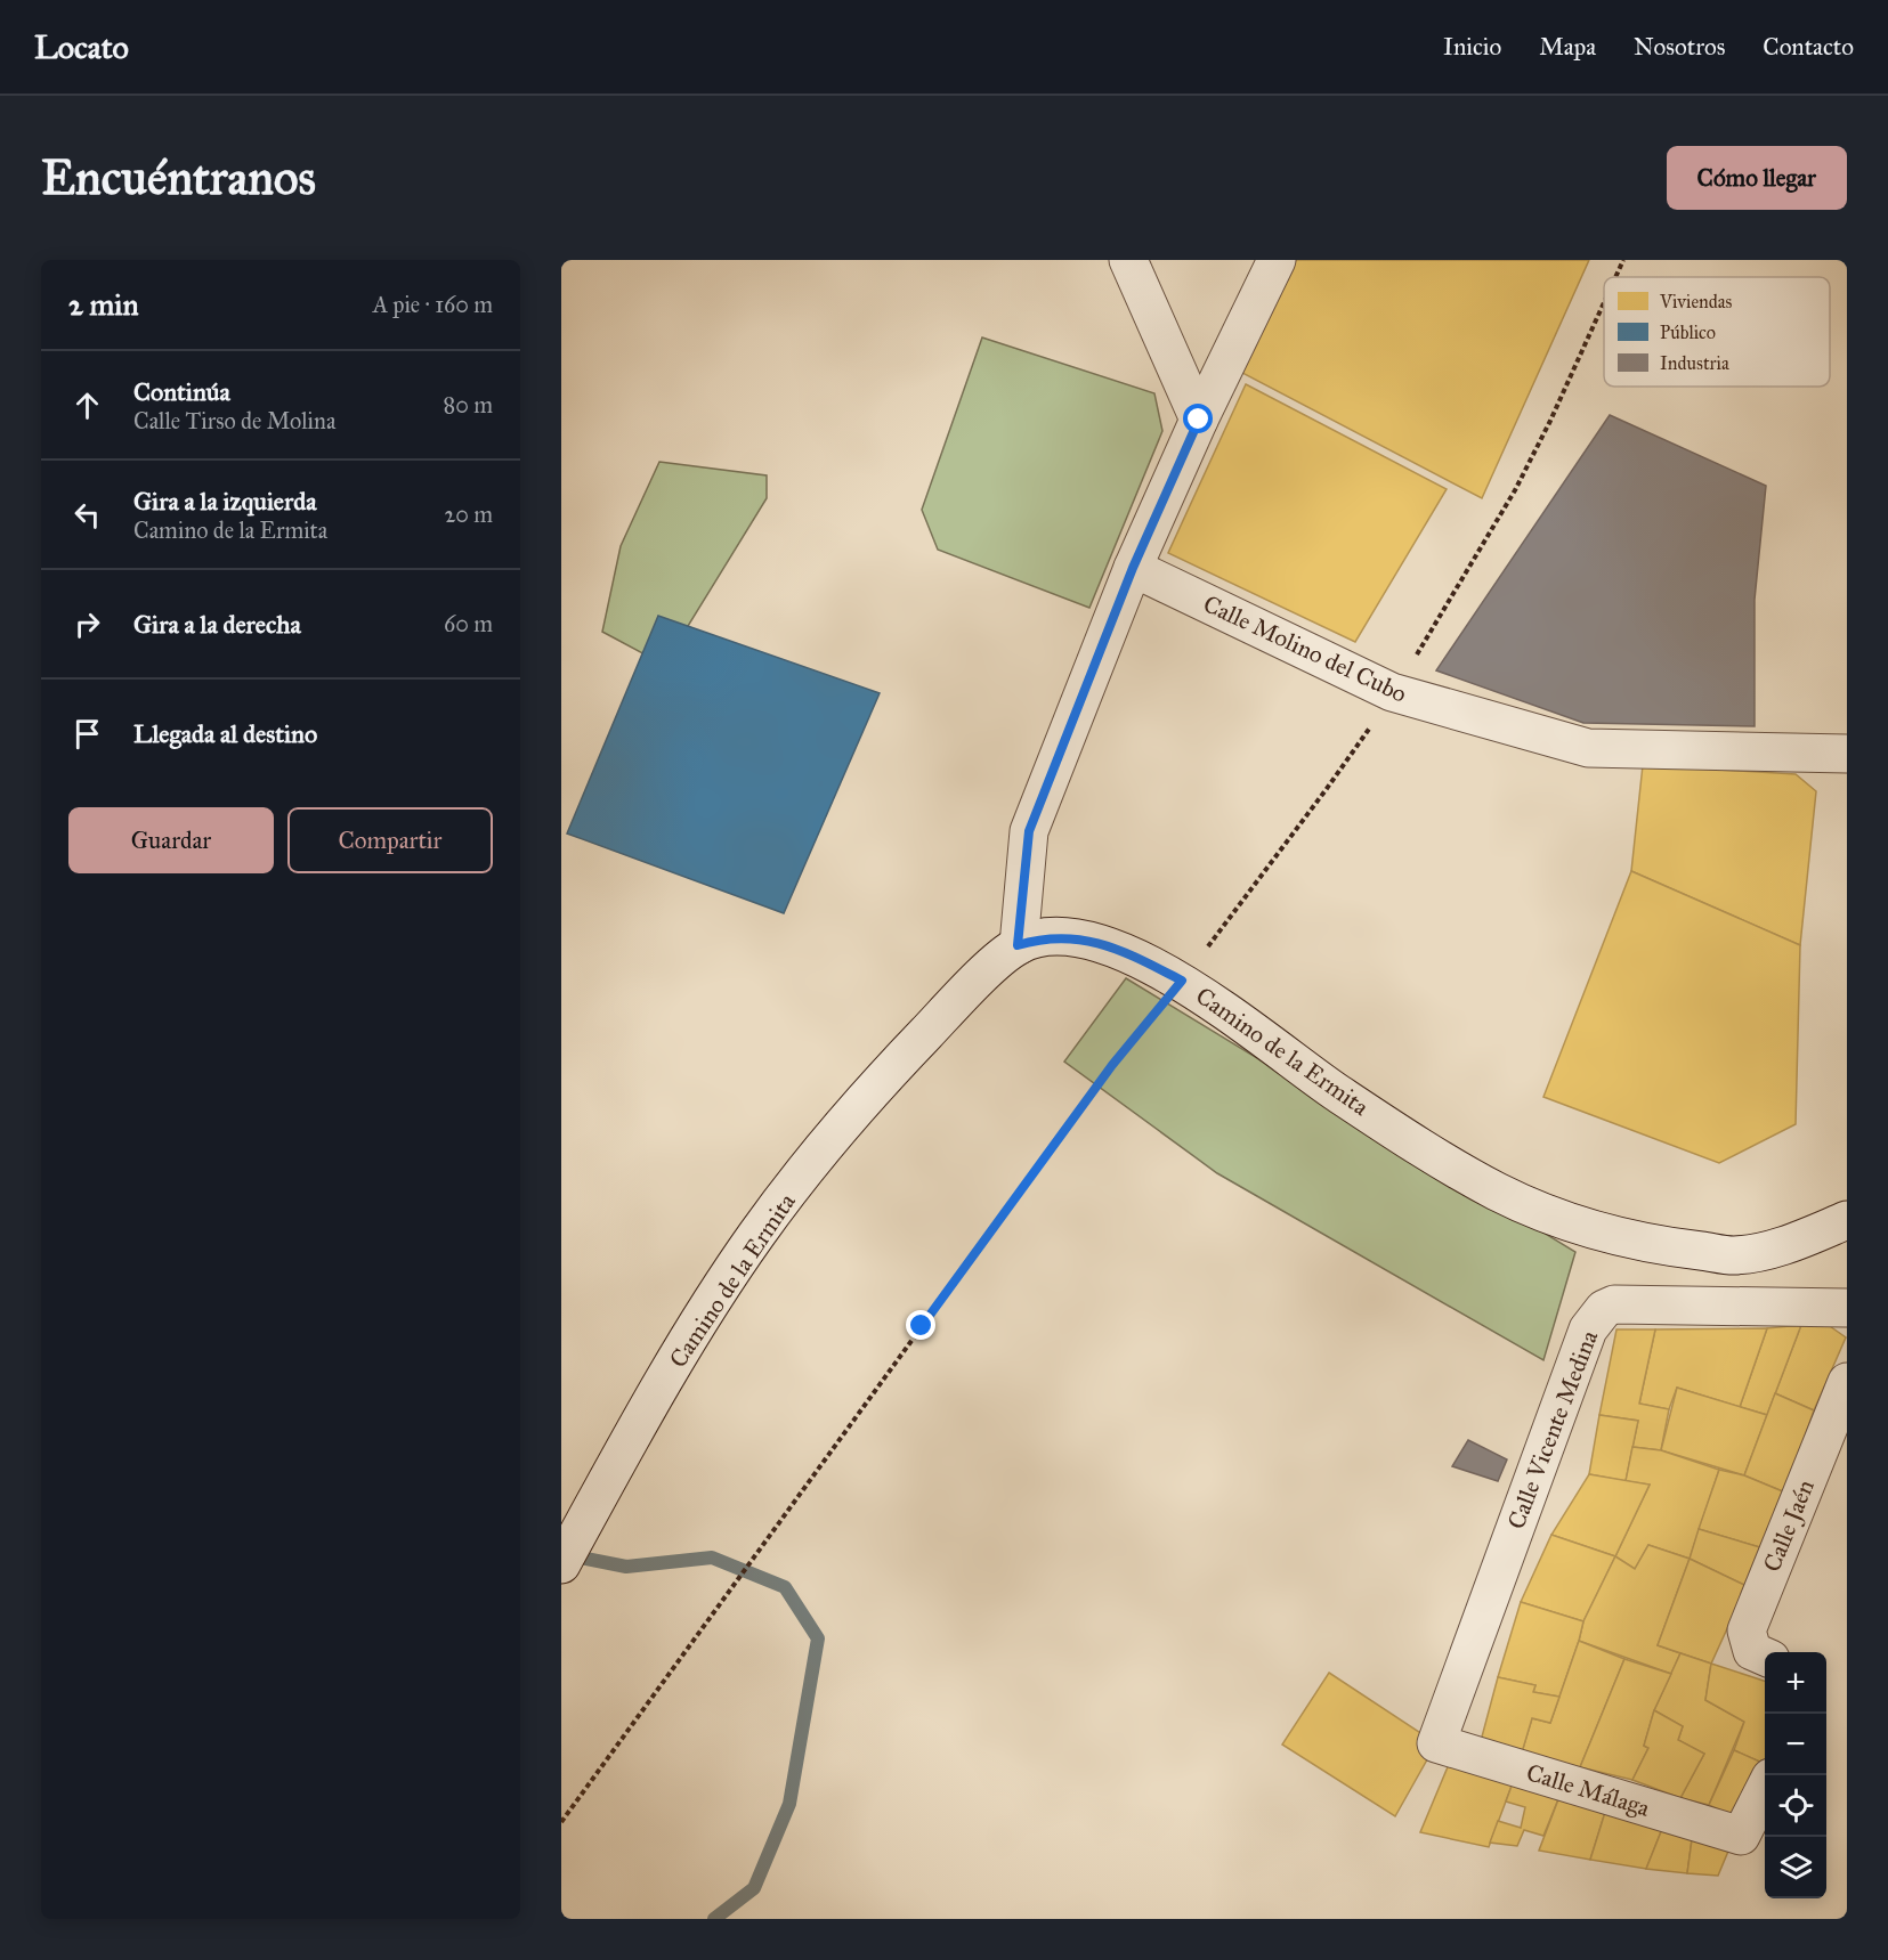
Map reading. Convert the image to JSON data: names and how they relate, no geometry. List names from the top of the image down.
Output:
{
  "streets": {
    "street": [
      "Calle Molino del Cubo",
      "Camino de la Ermita",
      "Calle Vicente Medina",
      "Calle Jaén",
      "Calle Málaga"
    ]
  },
  "crossings": [
    ["Calle Vicente Medina", "Calle Málaga"]
  ],
  "legend": ["Viviendas", "Público", "Industria"],
  "page": {
    "header": "Locato",
    "nav": [
      "Inicio",
      "Mapa",
      "Nosotros",
      "Contacto"
    ],
    "buttons": [
      "Cómo llegar",
      ["Guardar", "Compartir"]
    ],
    "title": "Encuéntranos",
    "heading": ["2 min", "A pie · 160 m"],
    "list": [
      ["Continúa", "Calle Tirso de Molina", "80 m"],
      ["Gira a la izquierda", "Camino de la Ermita", "20 m"],
      ["Gira a la derecha", "60 m"],
      "Llegada al destino"
    ],
    "map_buttons": ["+", "−"]
  }
}
